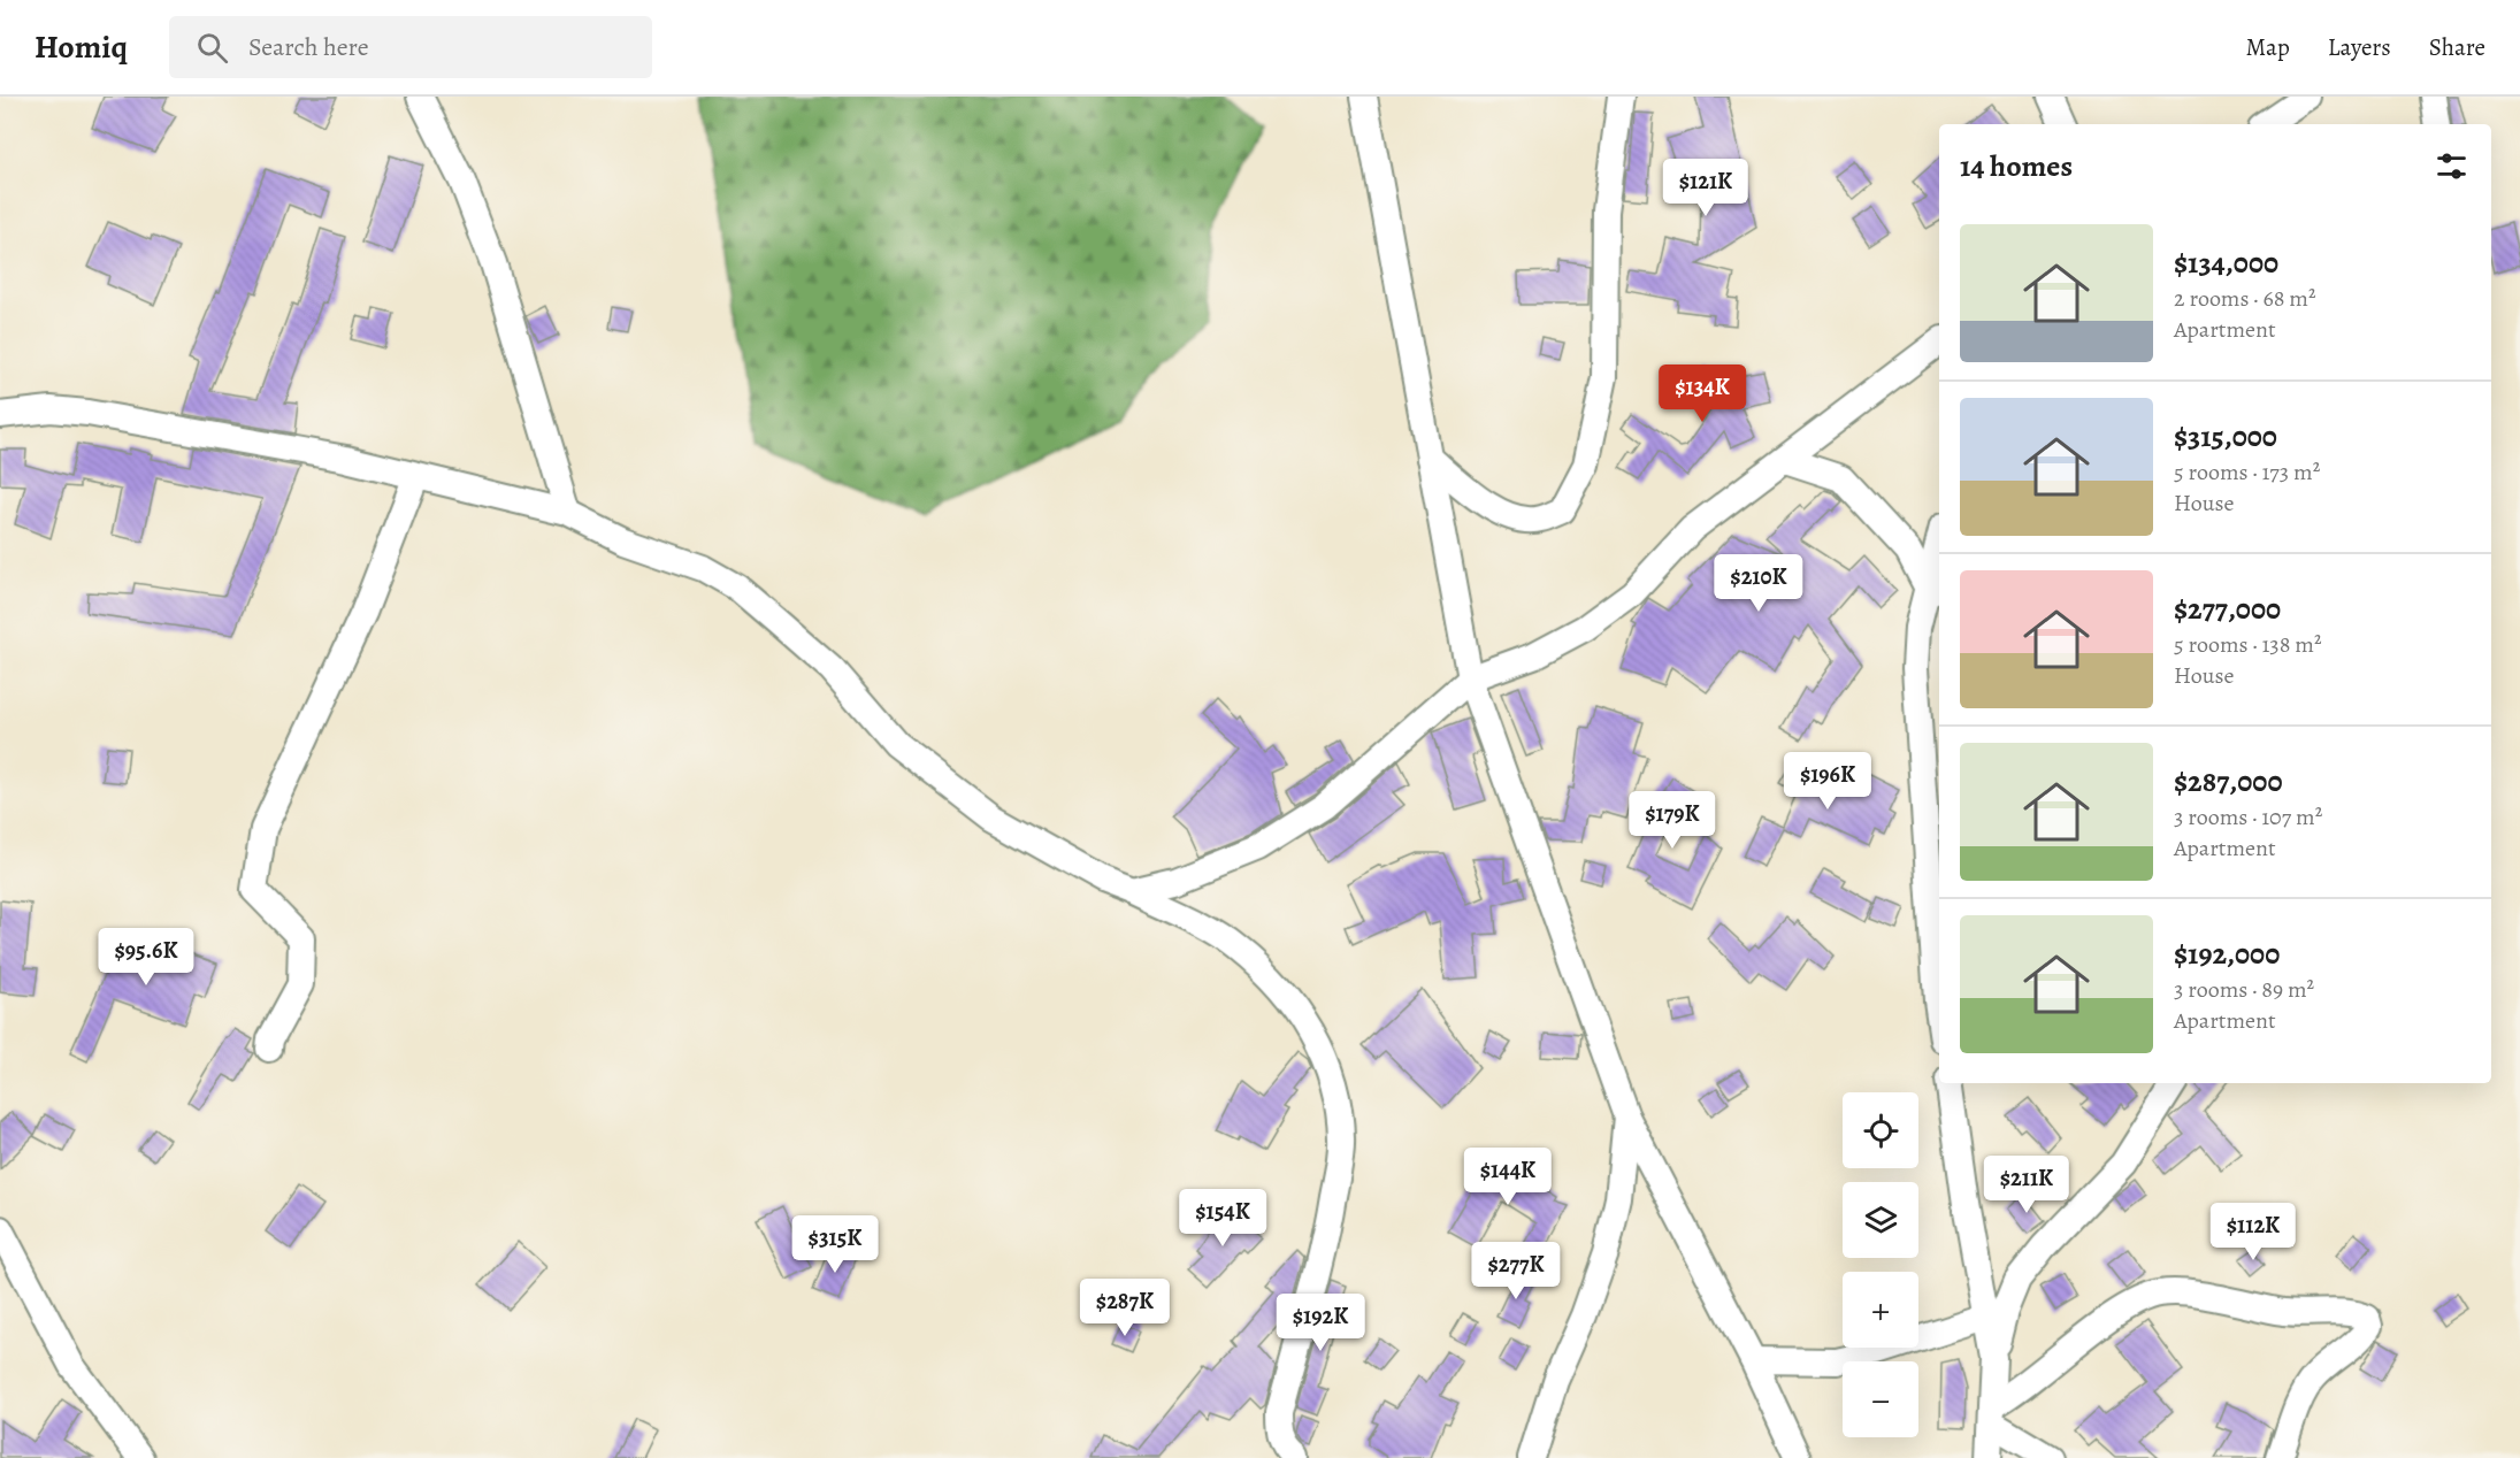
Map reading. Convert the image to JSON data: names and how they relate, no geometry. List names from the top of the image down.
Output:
{
  "page": {
    "header": "Homiq",
    "search": "Search here",
    "nav": ["Map", "Layers", "Share"],
    "heading": "14 homes",
    "price": [
      "$121K",
      "$134K",
      "$210K",
      "$196K",
      "$179K",
      "$95.6K",
      "$144K",
      "$211K",
      "$154K",
      "$112K",
      "$315K",
      "$277K",
      "$287K",
      "$192K"
    ],
    "list": [
      {
        "name": "$134,000",
        "note": "2 rooms · 68 m² · Apartment"
      },
      {
        "name": "$315,000",
        "note": "5 rooms · 173 m² · House"
      },
      {
        "name": "$277,000",
        "note": "5 rooms · 138 m² · House"
      },
      {
        "name": "$287,000",
        "note": "3 rooms · 107 m² · Apartment"
      },
      {
        "name": "$192,000",
        "note": "3 rooms · 89 m² · Apartment"
      }
    ],
    "map_buttons": ["+", "−"]
  }
}
